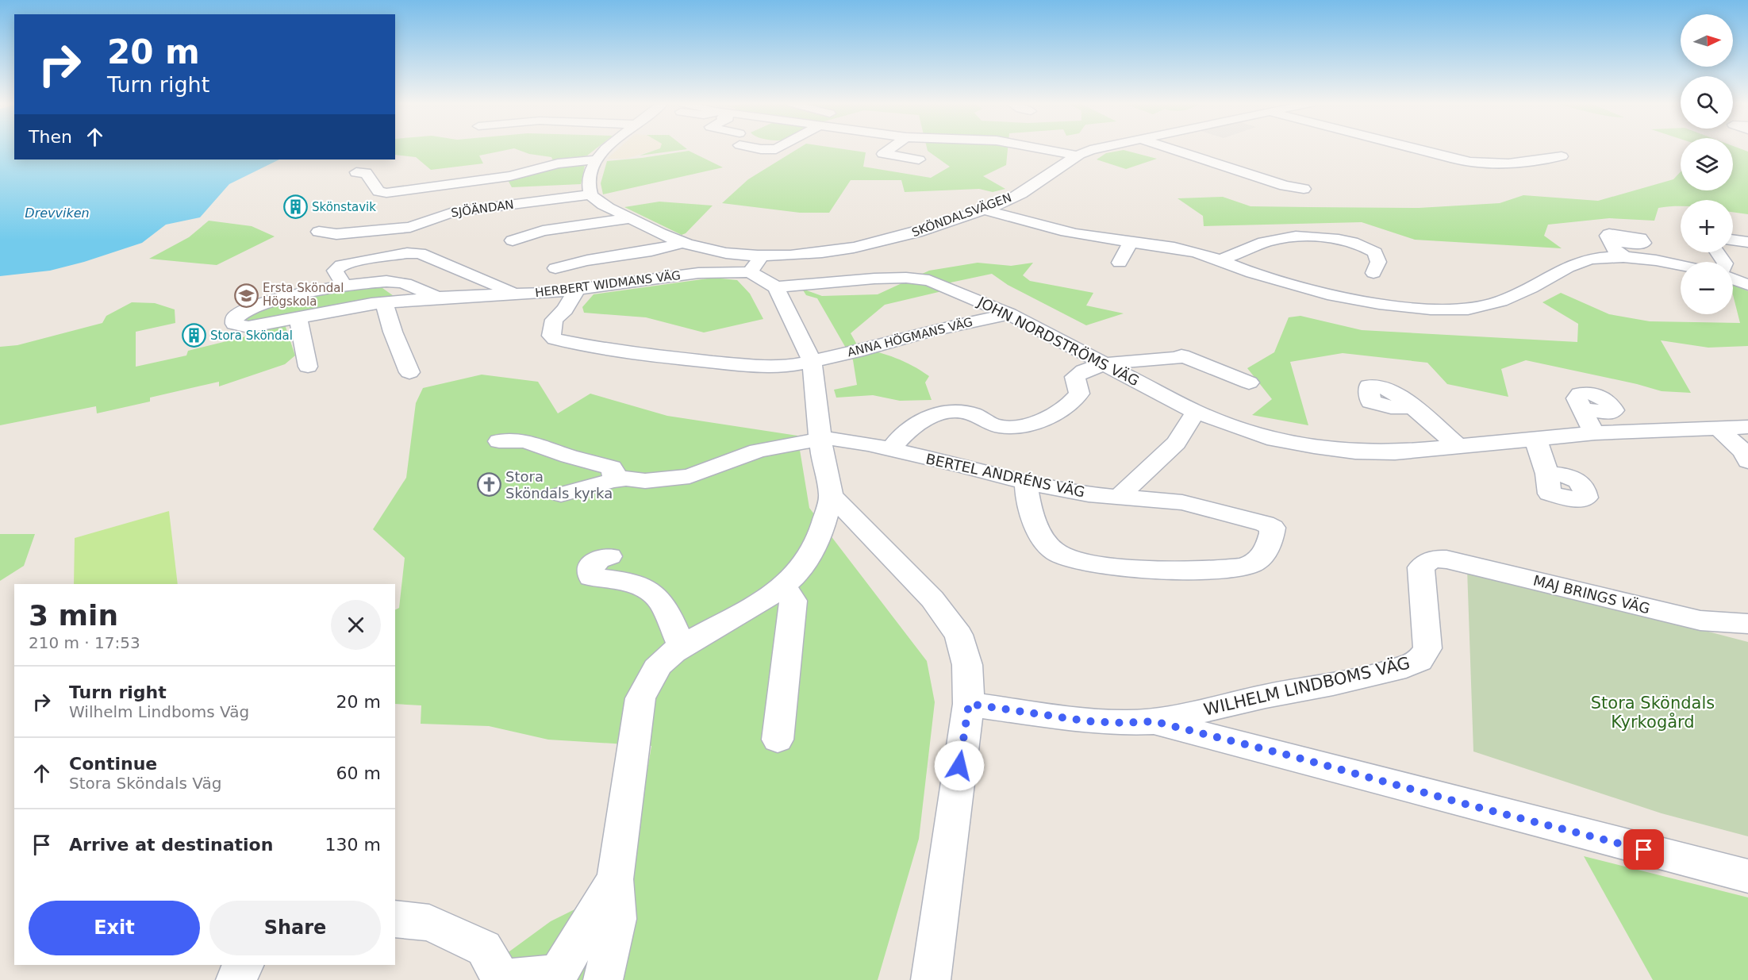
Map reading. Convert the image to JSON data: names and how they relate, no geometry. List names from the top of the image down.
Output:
{
  "streets": {
    "street": [
      "SJÖÄNDAN",
      "SKÖNDALSVÄGEN",
      "HERBERT WIDMANS VÄG",
      "ANNA HÖGMANS VÄG",
      "JOHN NORDSTRÖMS VÄG",
      "BERTEL ANDRÉNS VÄG",
      "MAJ BRINGS VÄG",
      "WILHELM LINDBOMS VÄG"
    ]
  },
  "crossings": [
    ["SJÖÄNDAN", "SKÖNDALSVÄGEN"],
    ["HERBERT WIDMANS VÄG", "ANNA HÖGMANS VÄG"],
    ["ANNA HÖGMANS VÄG", "JOHN NORDSTRÖMS VÄG"],
    ["MAJ BRINGS VÄG", "WILHELM LINDBOMS VÄG"]
  ],
  "water": ["Drevviken"],
  "parks": ["Stora Sköndals Kyrkogård"],
  "places": {
    "building": ["Skönstavik", "Stora Sköndal"],
    "school or university": ["Ersta Sköndal Högskola"],
    "church": ["Stora Sköndals kyrka"]
  },
  "north": "right",
  "page": {
    "map_buttons": ["+", "−"],
    "turn": ["20 m", "Turn right"],
    "then": "Then",
    "heading": ["3 min", "210 m · 17:53"],
    "list": [
      {
        "name": "Turn right",
        "note": "Wilhelm Lindboms Väg",
        "value": "20 m"
      },
      {
        "name": "Continue",
        "note": "Stora Sköndals Väg",
        "value": "60 m"
      },
      {
        "name": "Arrive at destination",
        "value": "130 m"
      }
    ],
    "buttons": ["Exit", "Share"]
  }
}
